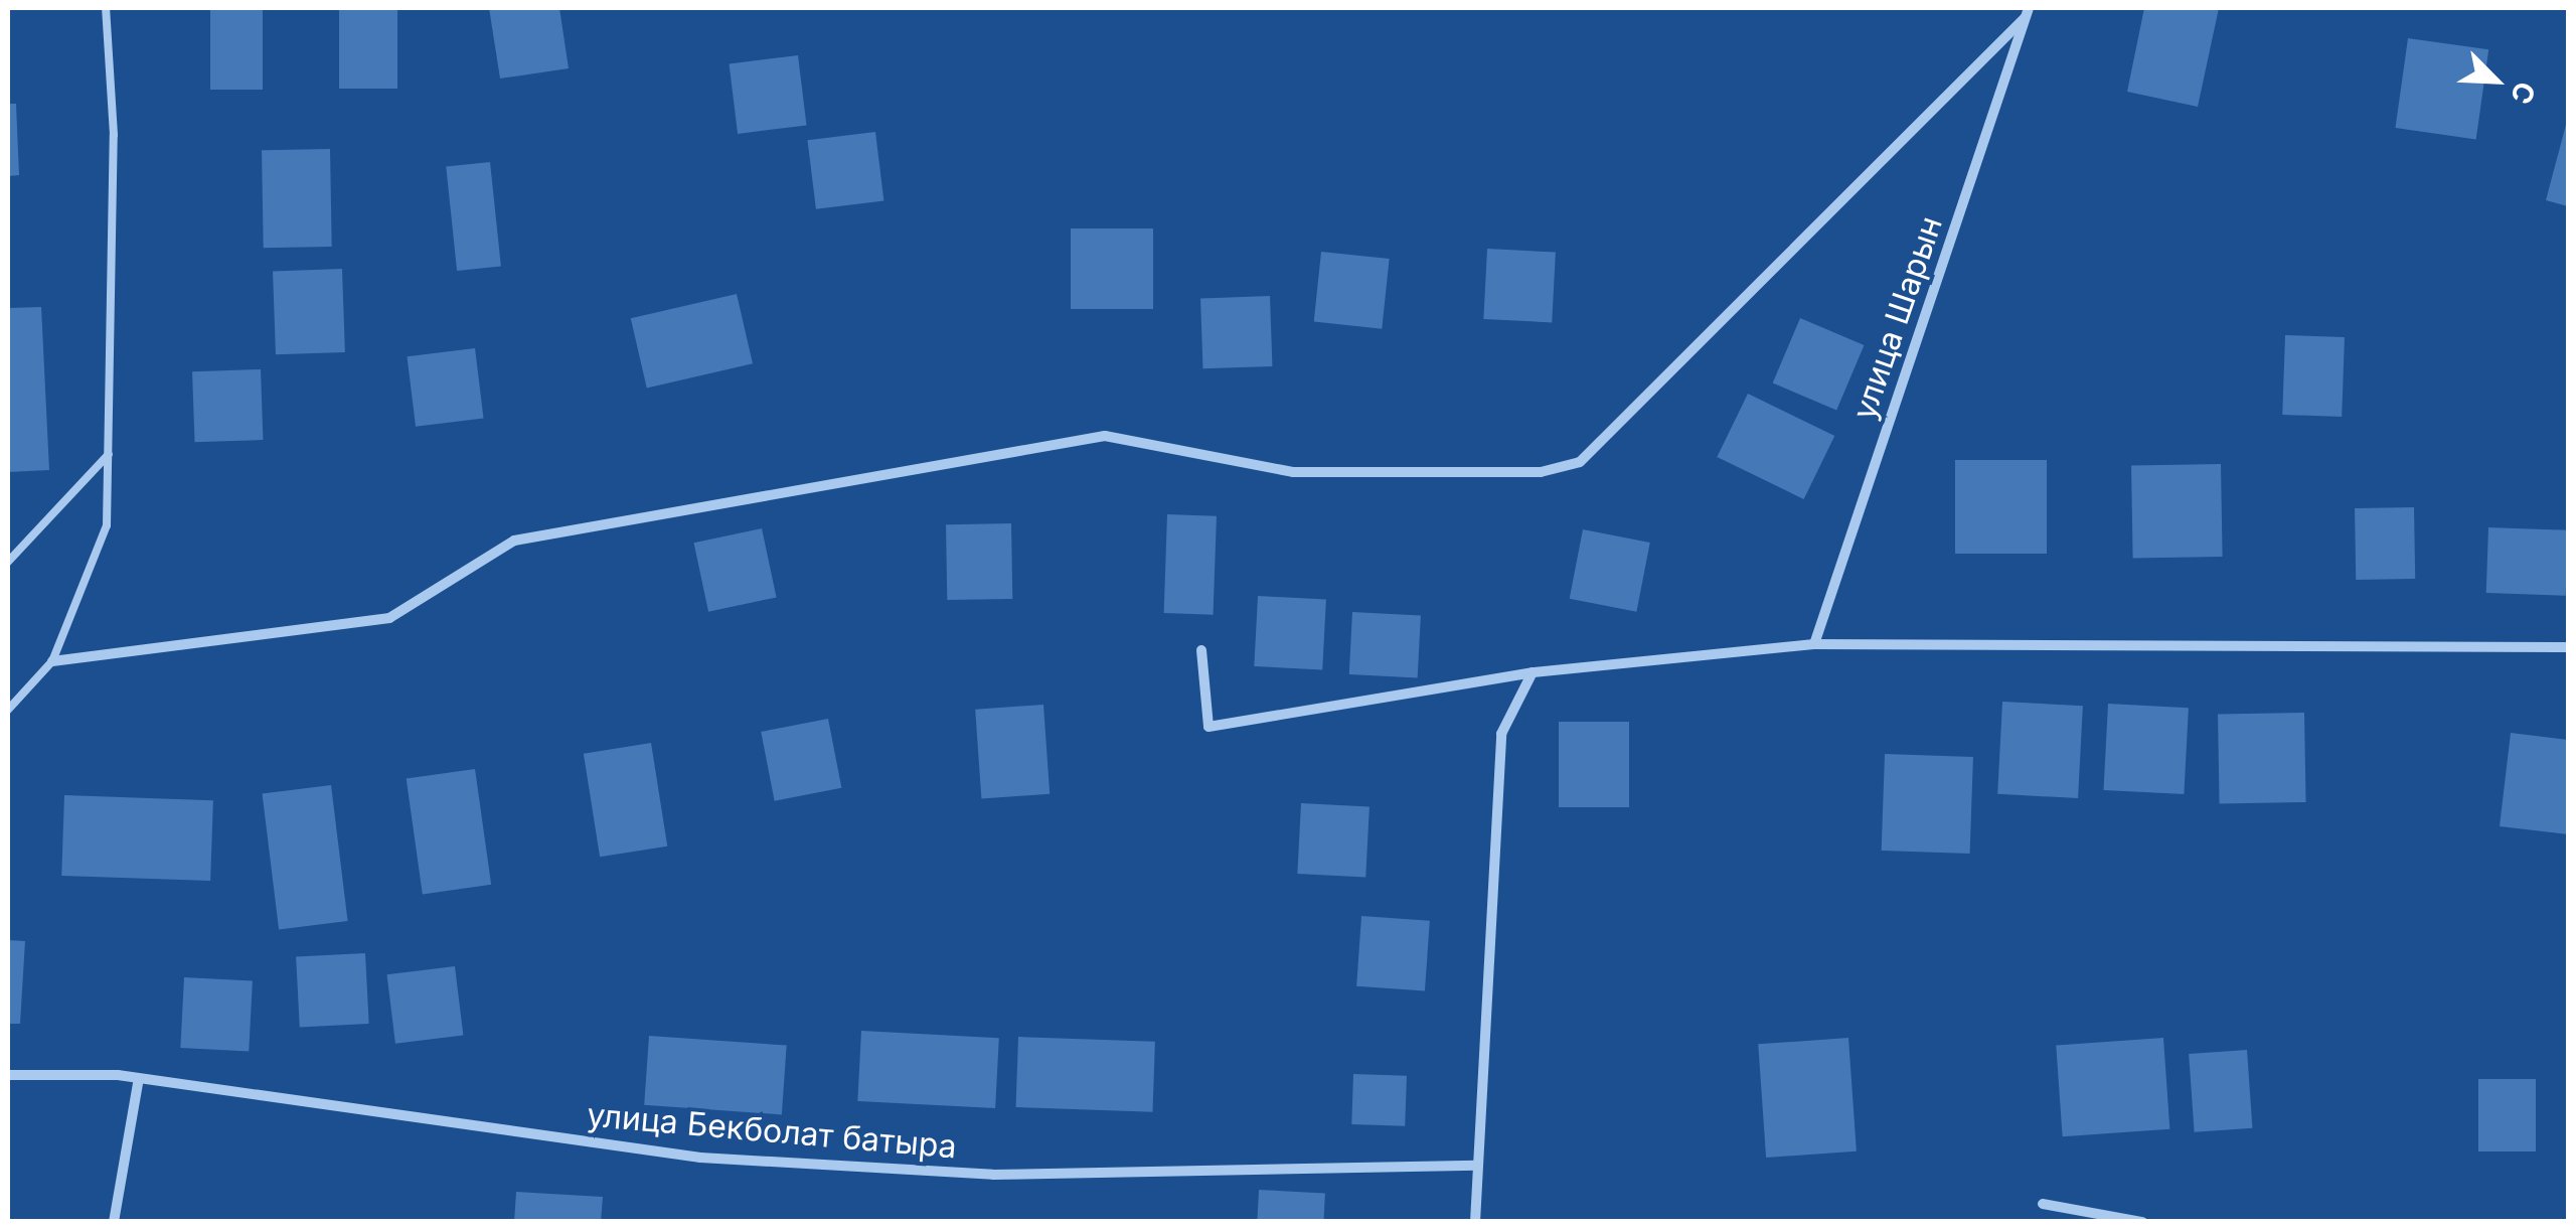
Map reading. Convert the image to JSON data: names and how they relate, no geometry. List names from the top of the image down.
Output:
{
  "streets": {
    "street": ["улица Шарын", "улица Бекболат батыра"]
  },
  "north": "bottom right"
}
